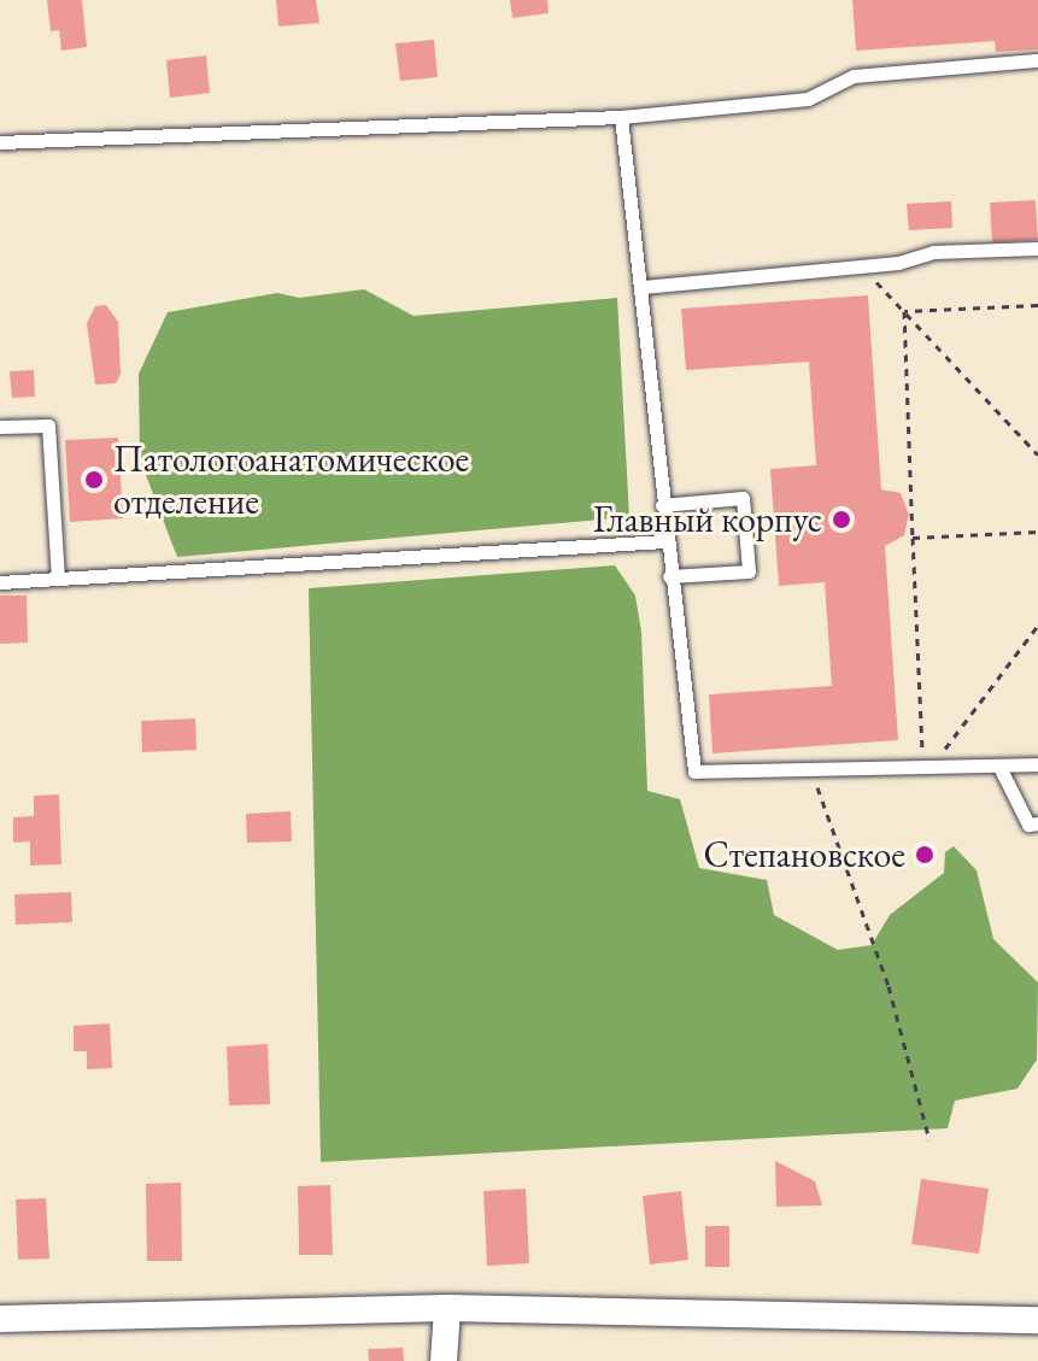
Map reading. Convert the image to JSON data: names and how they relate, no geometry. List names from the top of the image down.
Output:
{
  "places": ["Патологоанатомическое отделение", "Главный корпус", "Степановское"]
}
